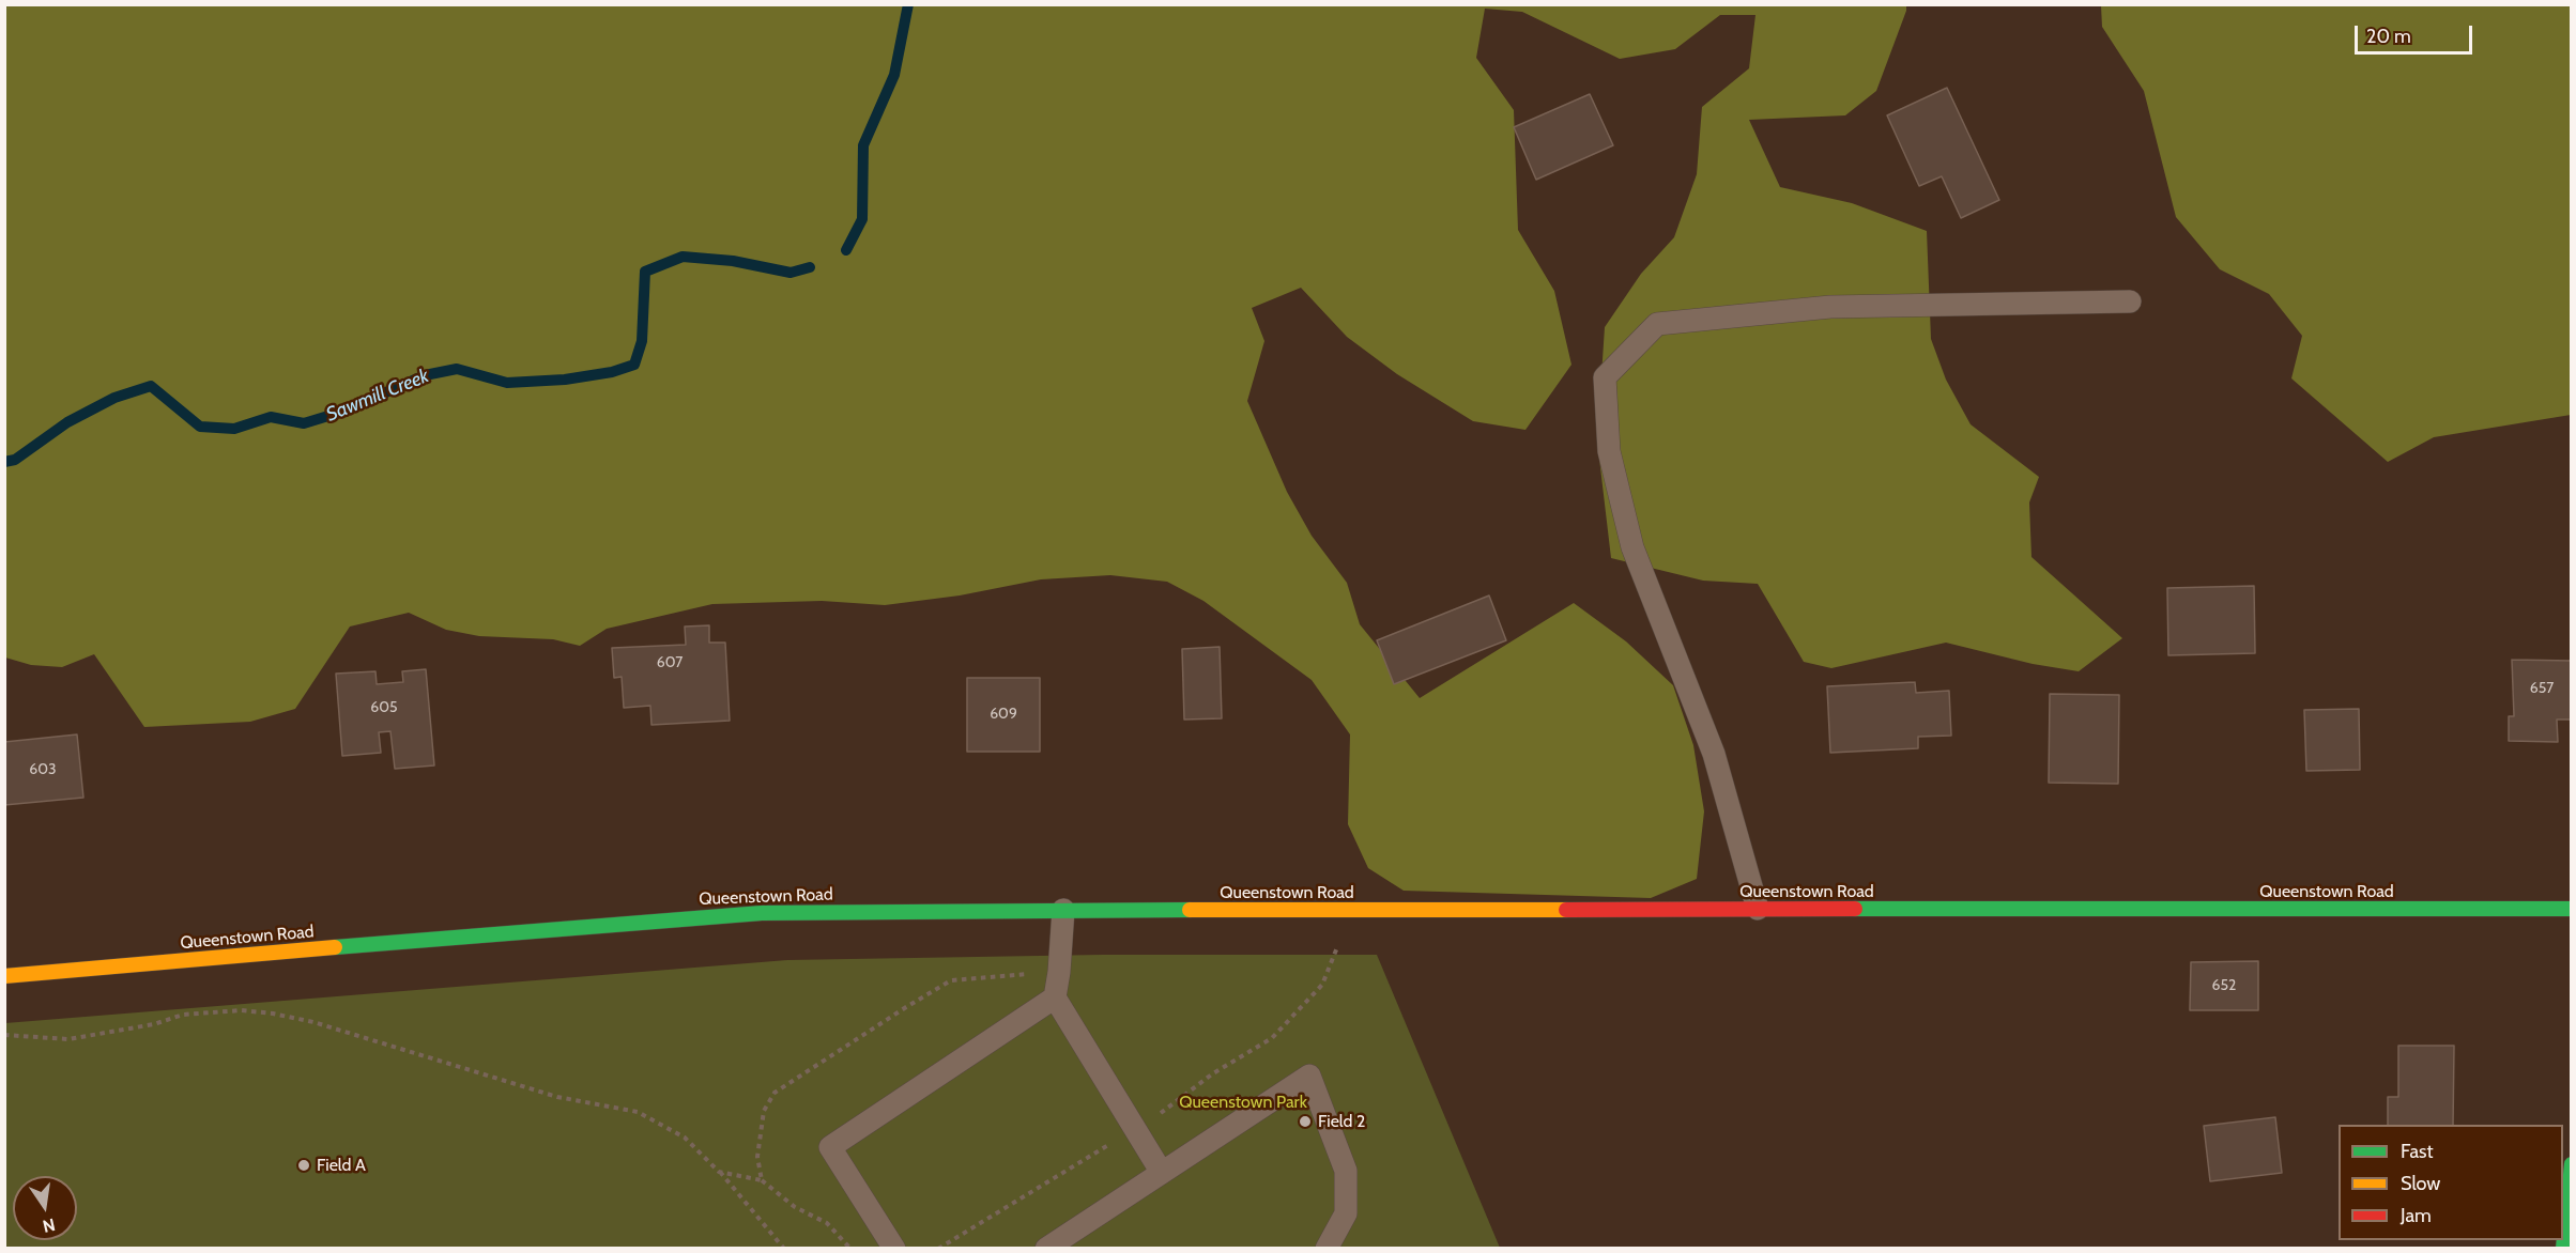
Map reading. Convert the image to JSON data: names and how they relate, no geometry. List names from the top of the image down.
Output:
{
  "streets": {
    "street": ["Queenstown Road"]
  },
  "water": ["Sawmill Creek"],
  "parks": ["Queenstown Park"],
  "places": ["Field 2", "Field A"],
  "house_numbers": [
    "607",
    "657",
    "605",
    "609",
    "603",
    "652"
  ],
  "legend": ["Fast", "Slow", "Jam"],
  "scale_bar": "20 m",
  "north": "bottom"
}
